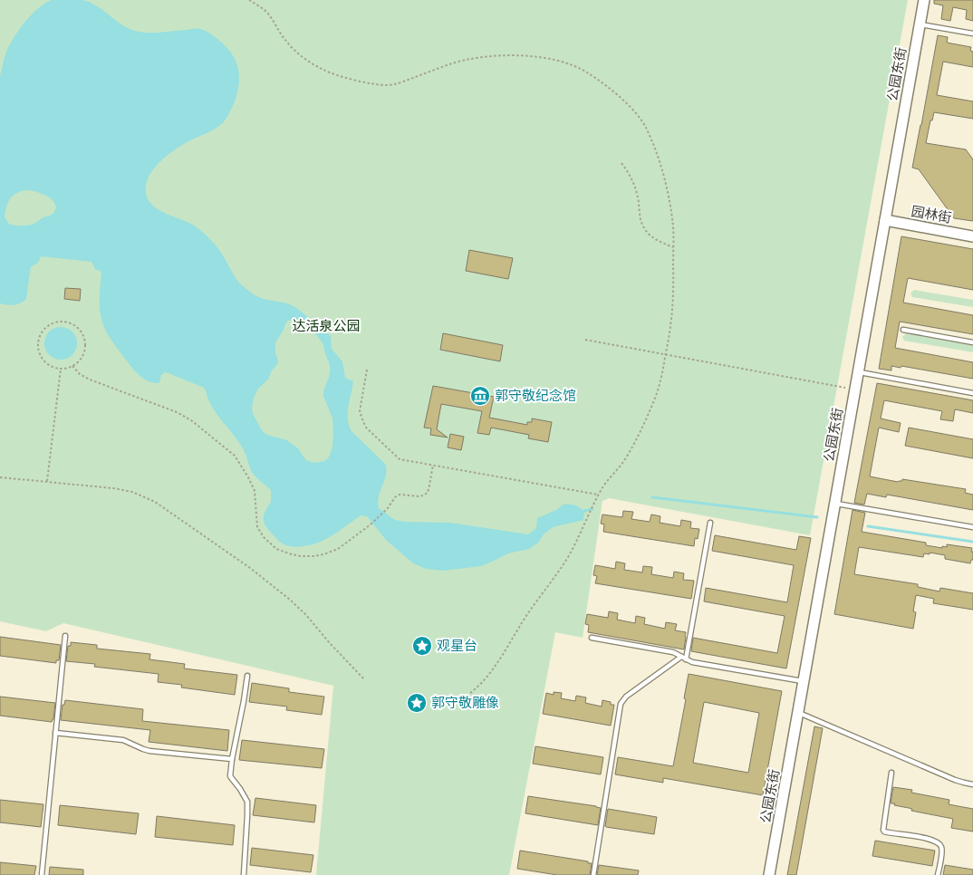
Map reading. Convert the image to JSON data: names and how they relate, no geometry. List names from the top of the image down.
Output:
{
  "streets": {
    "street": ["公园东街", "园林街"]
  },
  "crossings": [
    ["公园东街", "园林街"]
  ],
  "parks": ["达活泉公园"],
  "places": {
    "museum": ["郭守敬纪念馆"],
    "place": ["观星台", "郭守敬雕像"]
  }
}
